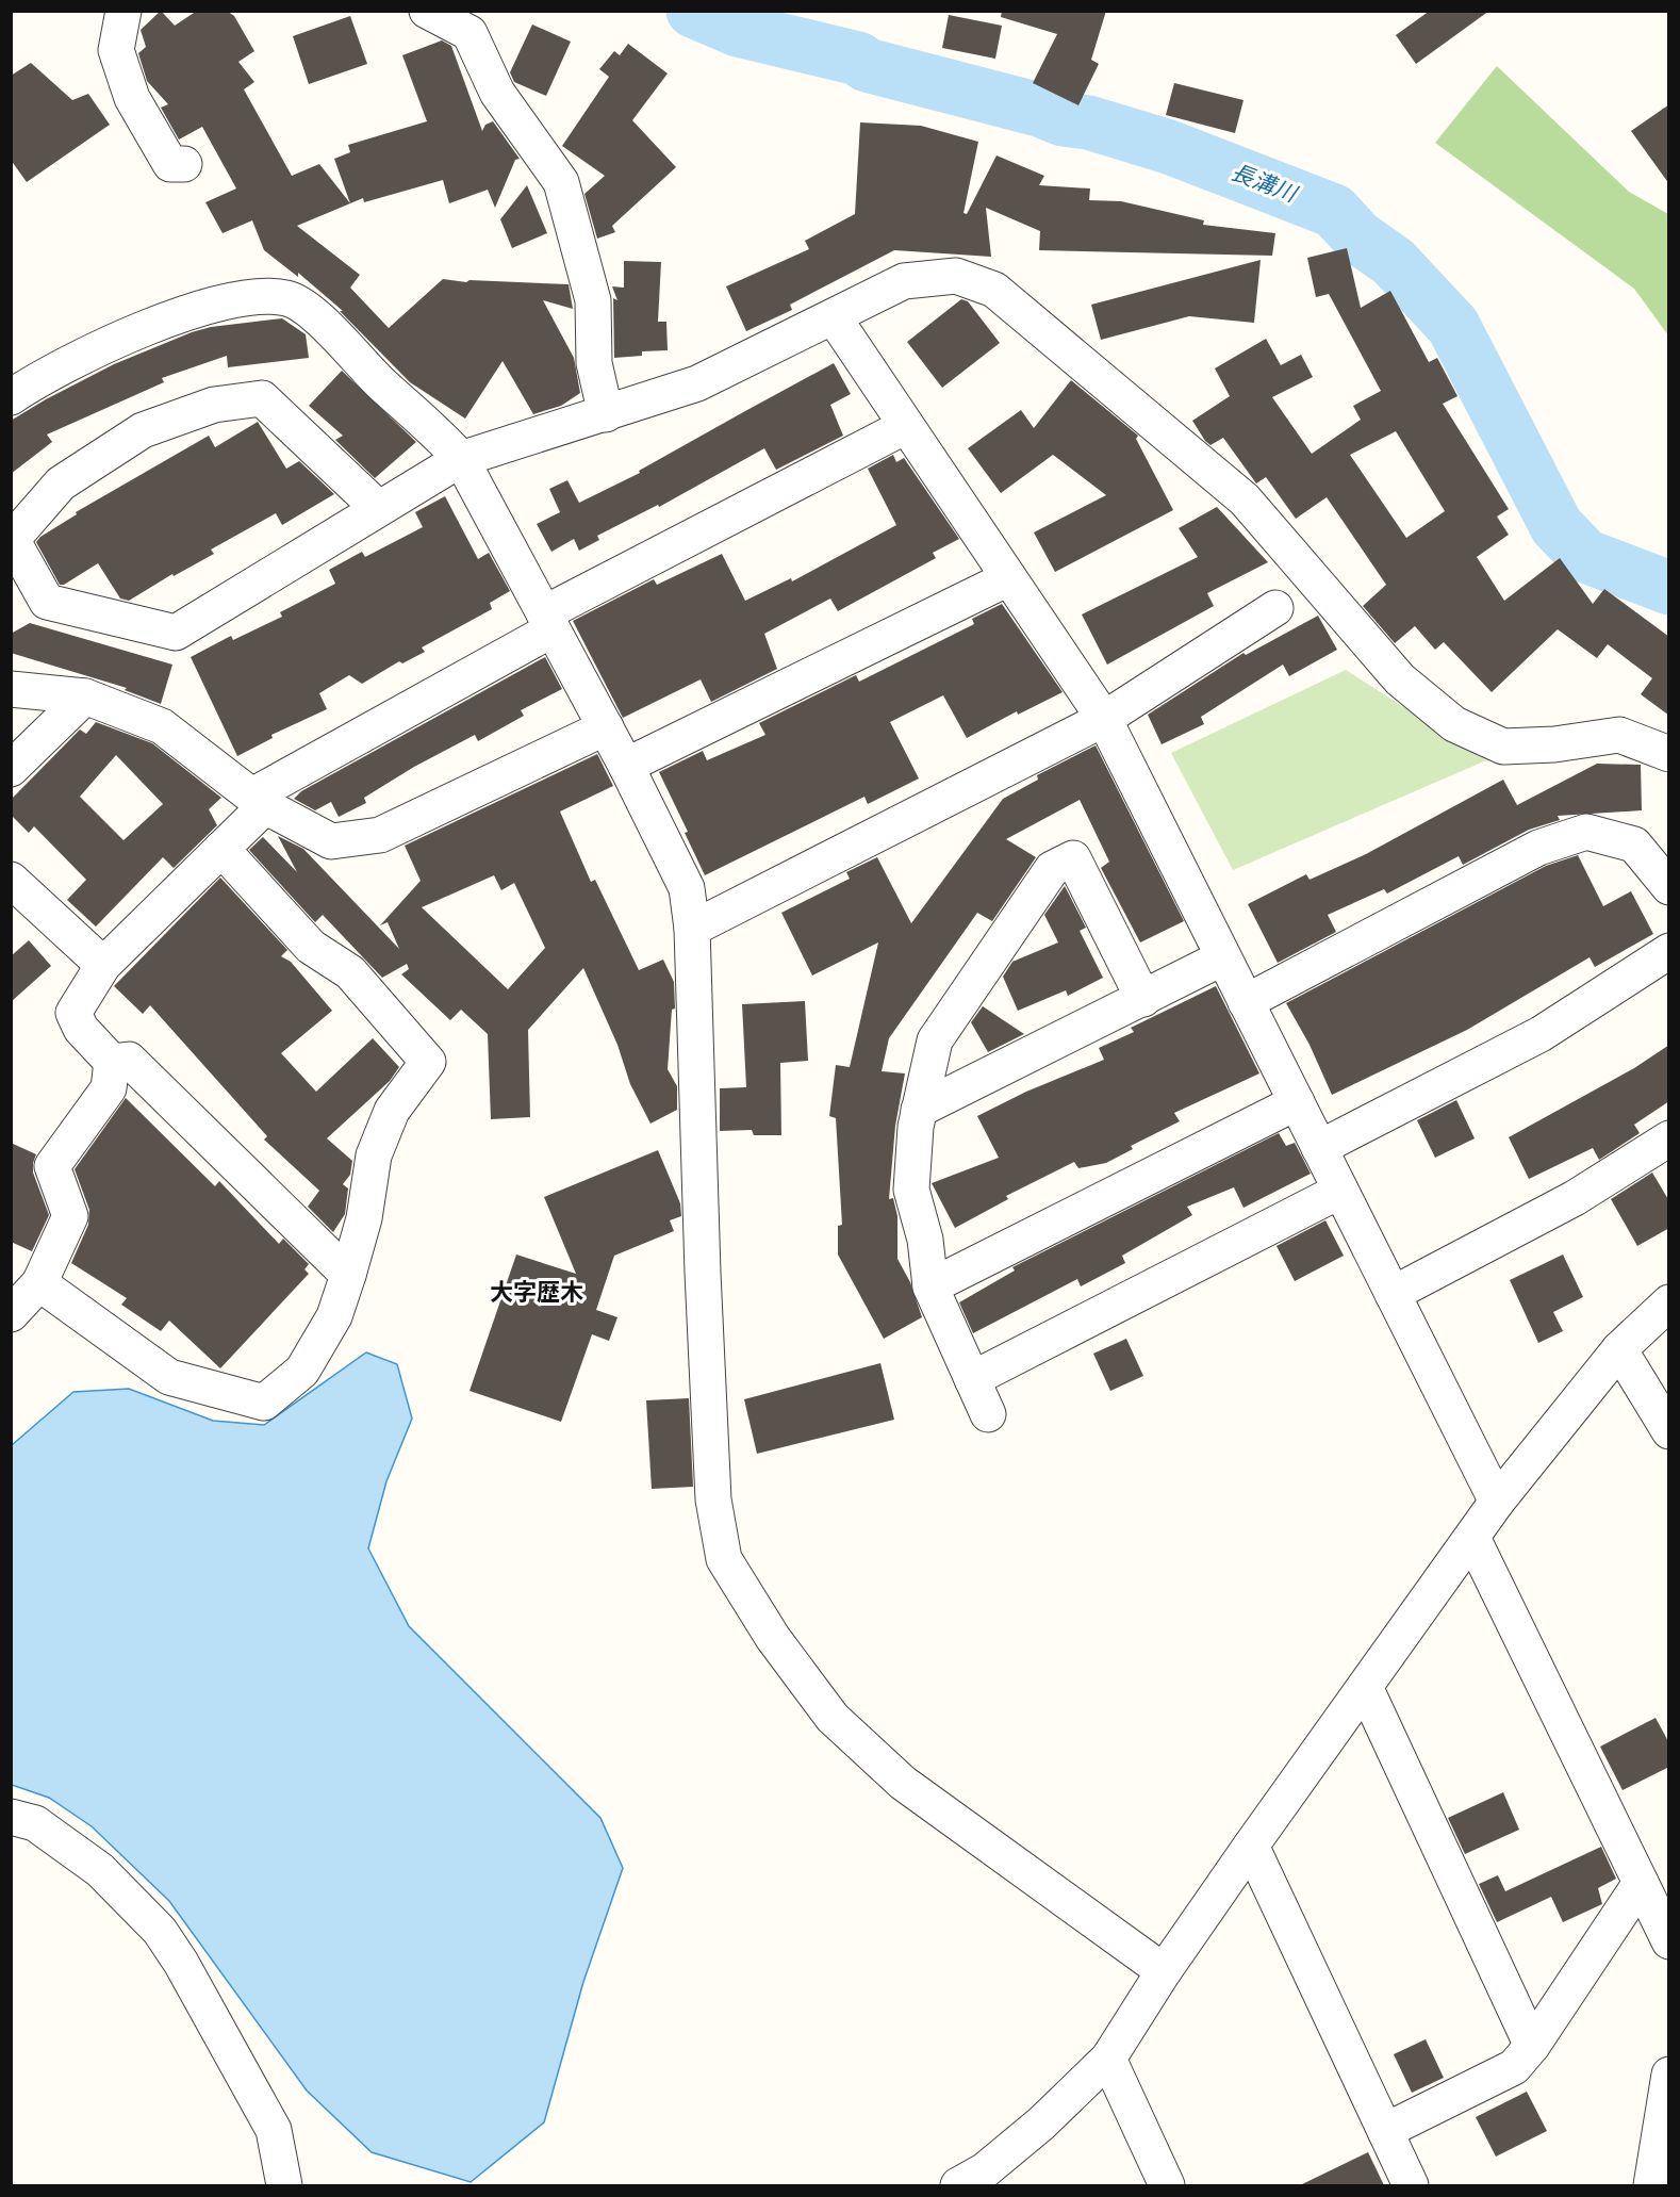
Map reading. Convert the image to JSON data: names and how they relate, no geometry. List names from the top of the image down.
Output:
{
  "districts": ["大字歴木"],
  "water": ["長溝川"]
}
